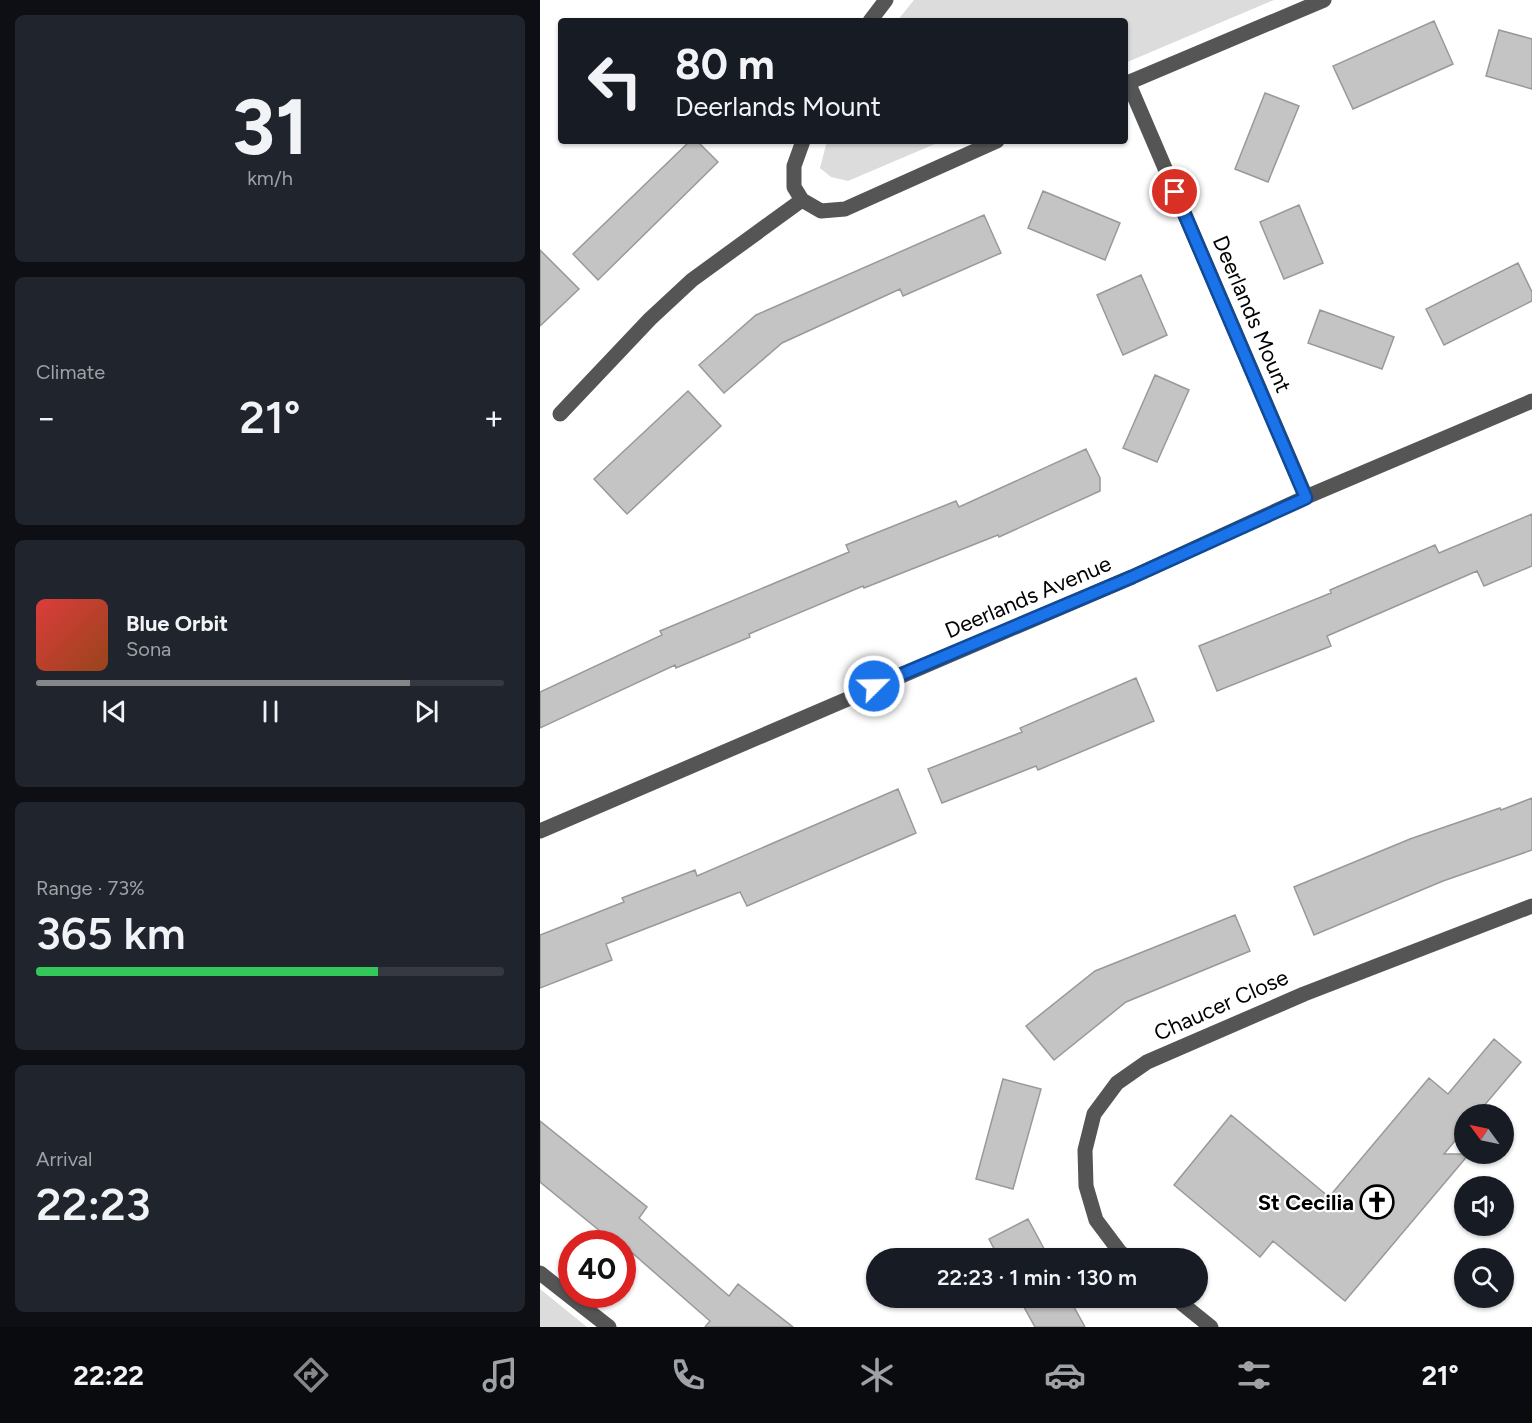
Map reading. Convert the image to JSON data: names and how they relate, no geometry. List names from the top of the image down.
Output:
{
  "streets": {
    "street": ["Deerlands Mount", "Deerlands Avenue", "Chaucer Close"]
  },
  "crossings": [
    ["Deerlands Mount", "Deerlands Avenue"]
  ],
  "places": {
    "church": ["St Cecilia"]
  },
  "north": "top left",
  "page": {
    "tile": [
      ["31", "km/h"],
      "Climate",
      ["Range · 73%", "365 km"],
      ["Arrival", "22:23"]
    ],
    "turn": ["80 m", "Deerlands Mount"],
    "heat": ["−", "21°", "+"],
    "song": ["Blue Orbit", "Sona"],
    "limit": "40",
    "trip": "22:23 · 1 min · 130 m",
    "tabs": ["22:22", "21°"]
  }
}
